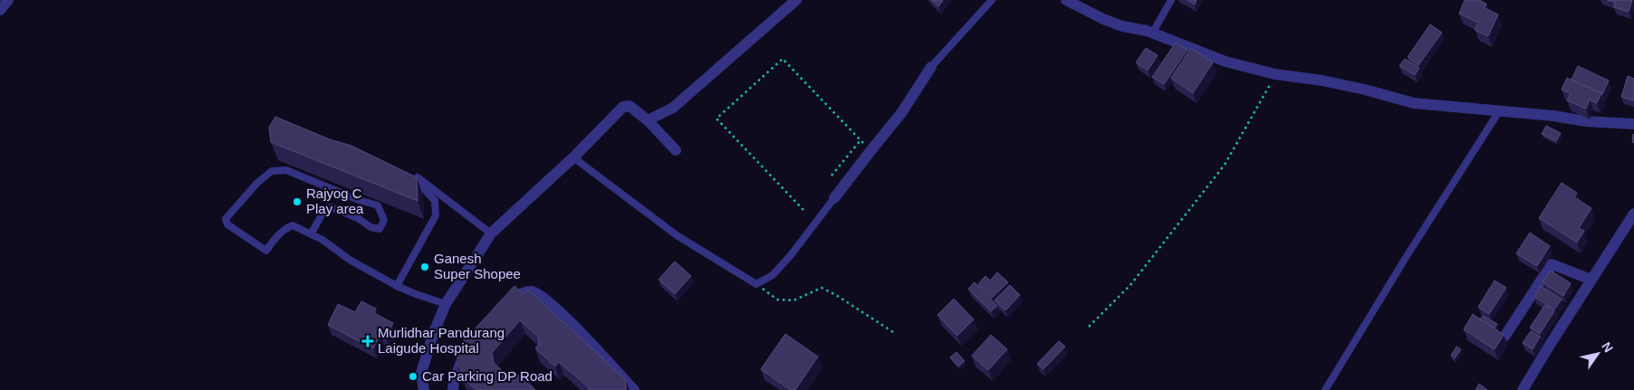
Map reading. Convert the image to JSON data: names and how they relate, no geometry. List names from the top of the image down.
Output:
{
  "places": {
    "other": ["Rajyog C Play area", "Ganesh Super Shopee", "Car Parking DP Road"],
    "health": ["Murlidhar Pandurang Laigude Hospital"]
  },
  "north": "top right"
}
